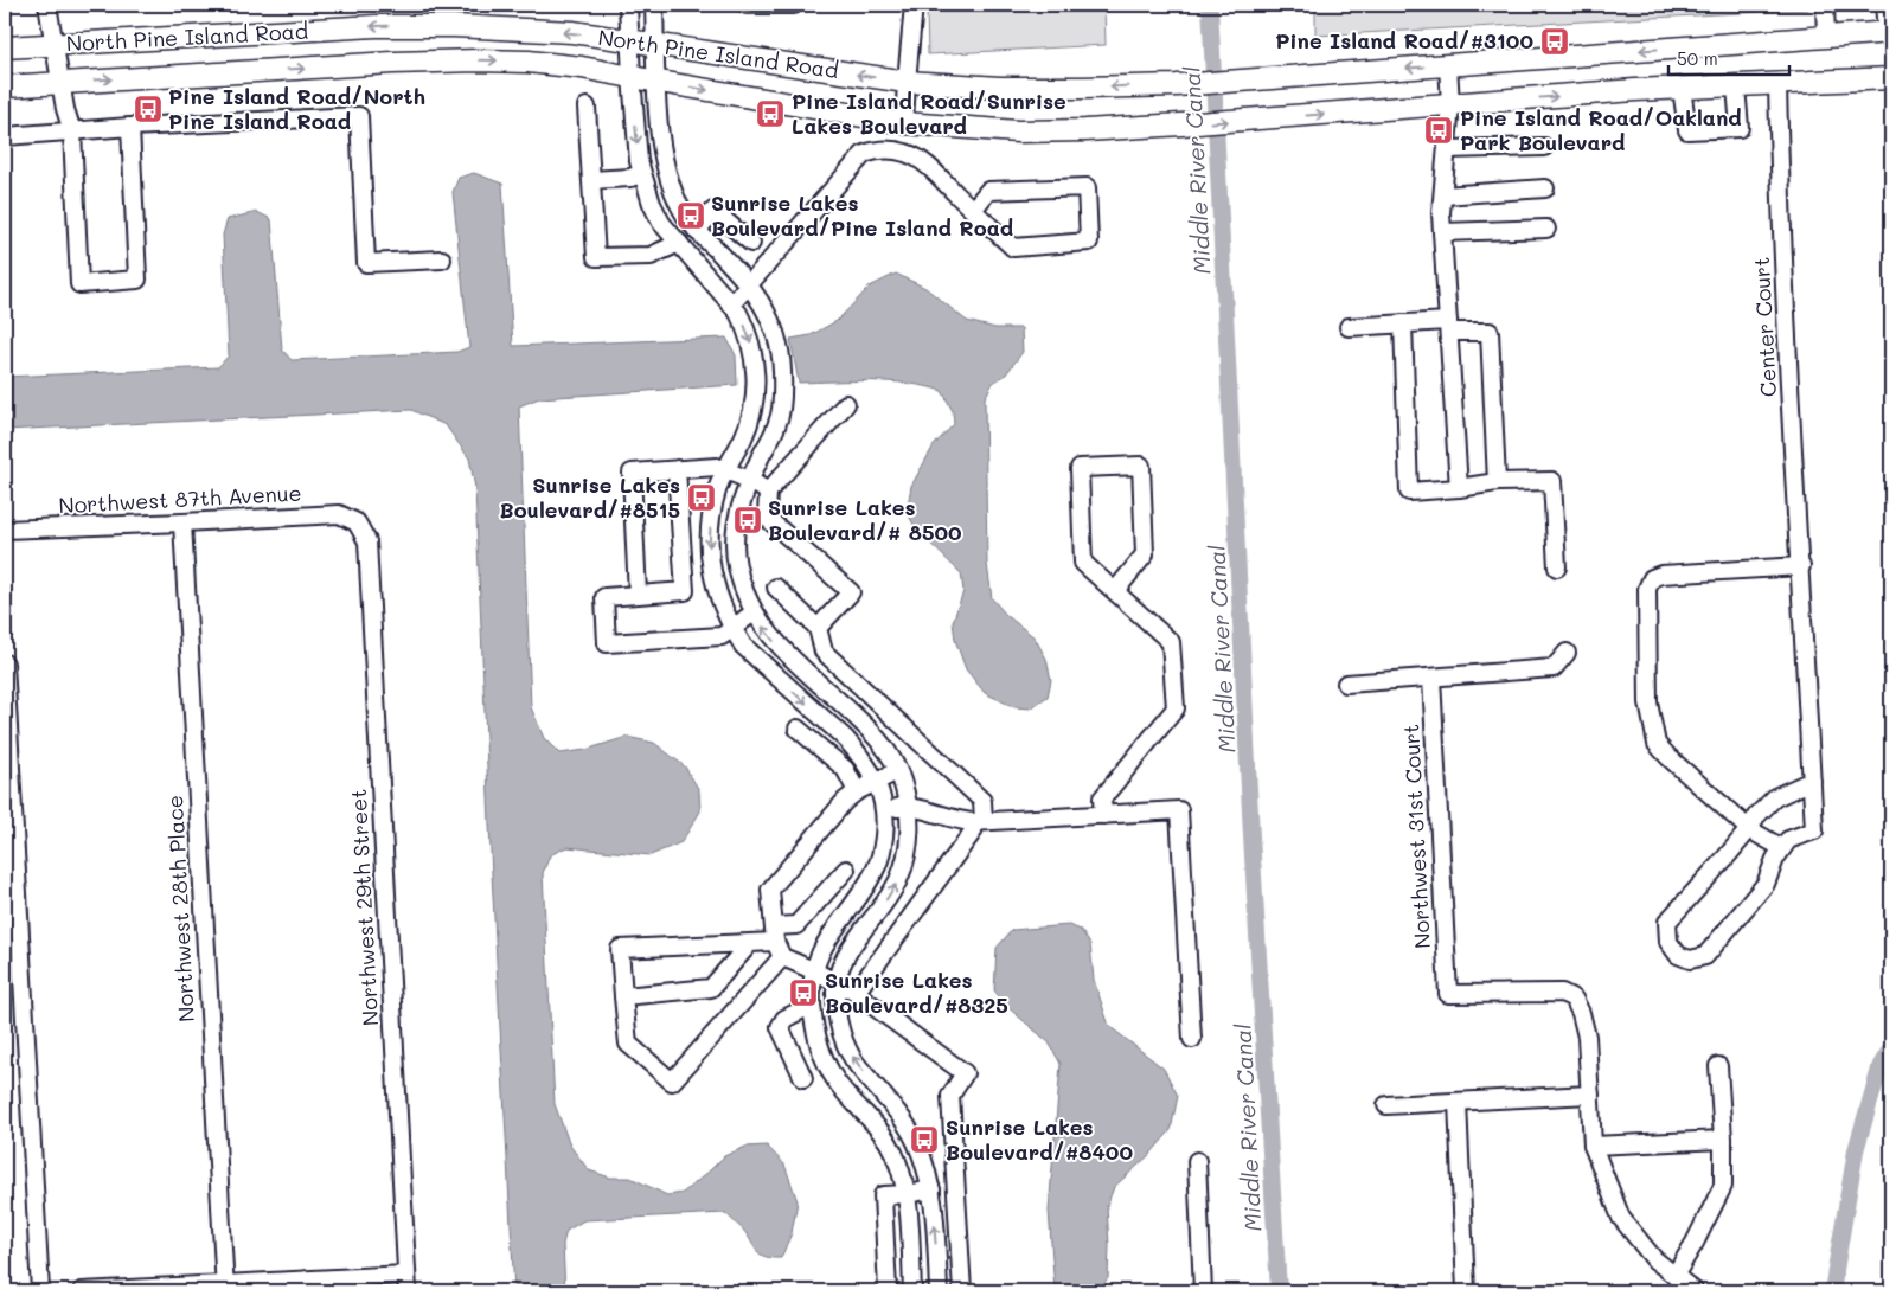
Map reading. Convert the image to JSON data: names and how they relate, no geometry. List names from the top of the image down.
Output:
{
  "streets": {
    "main road": ["North Pine Island Road"],
    "street": [
      "Center Court",
      "Northwest 87th Avenue",
      "Northwest 31st Court",
      "Northwest 29th Street",
      "Northwest 28th Place"
    ]
  },
  "crossings": [
    ["North Pine Island Road", "Center Court"],
    ["Northwest 87th Avenue", "Northwest 29th Street"],
    ["Northwest 87th Avenue", "Northwest 28th Place"]
  ],
  "water": ["Middle River Canal"],
  "places": {
    "bus stop": [
      "Pine Island Road/#3100",
      "Pine Island Road/North Pine Island Road",
      "Pine Island Road/Sunrise Lakes Boulevard",
      "Pine Island Road/Oakland Park Boulevard",
      "Sunrise Lakes Boulevard/Pine Island Road",
      "Sunrise Lakes Boulevard/#8515",
      "Sunrise Lakes Boulevard/# 8500",
      "Sunrise Lakes Boulevard/#8325",
      "Sunrise Lakes Boulevard/#8400"
    ]
  },
  "scale_bar": "50 m"
}
